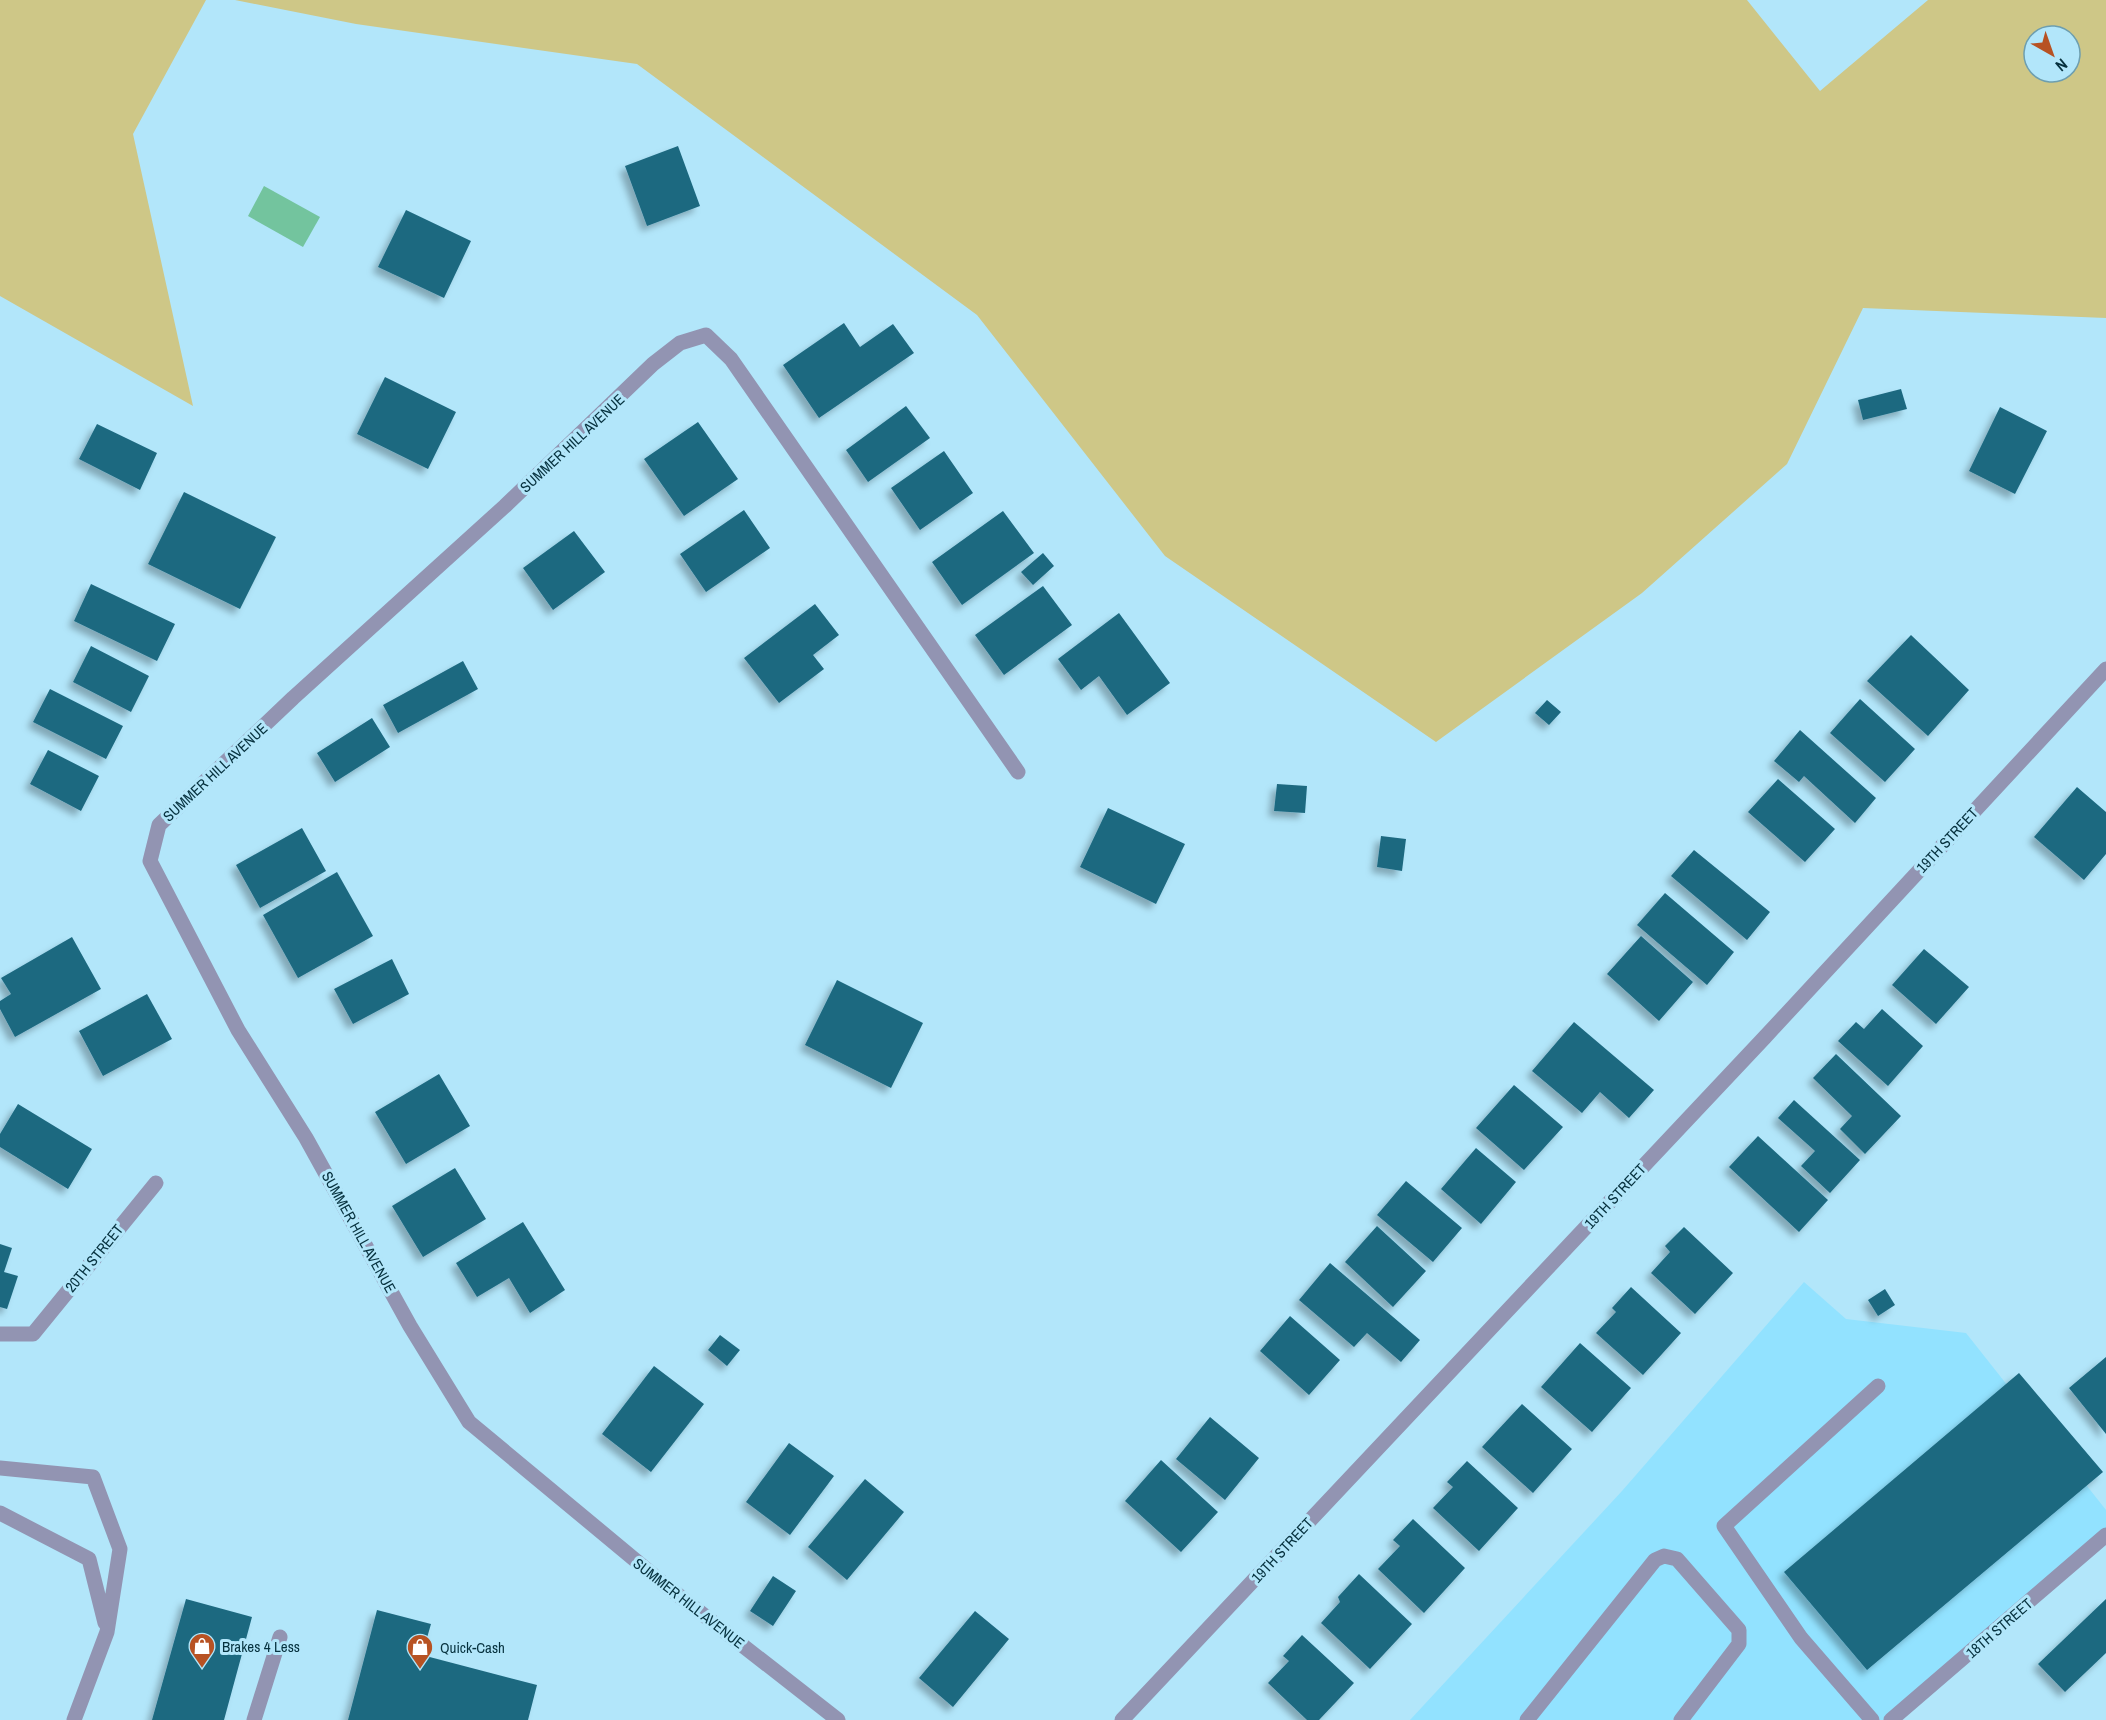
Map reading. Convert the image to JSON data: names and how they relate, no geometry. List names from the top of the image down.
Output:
{
  "streets": {
    "street": [
      "SUMMER HILL AVENUE",
      "19TH STREET",
      "20TH STREET",
      "18TH STREET"
    ]
  },
  "places": {
    "shop": ["Brakes 4 Less", "Quick-Cash"]
  },
  "north": "bottom right"
}
